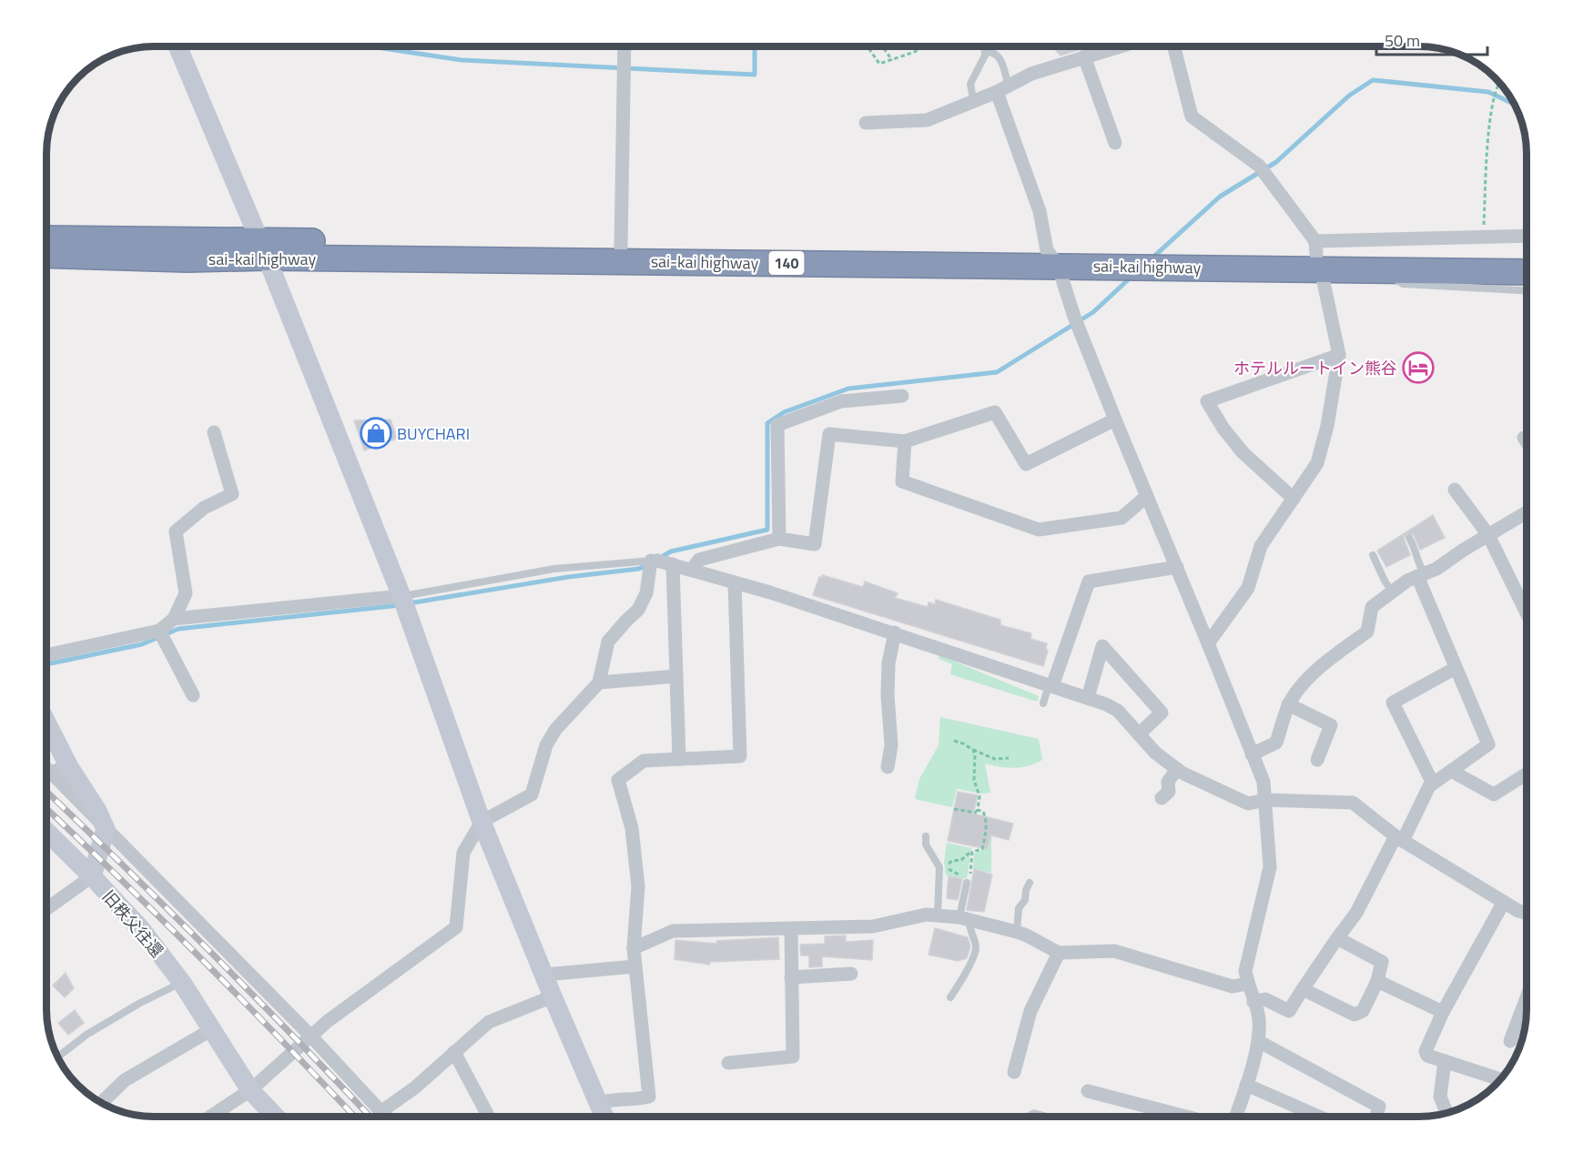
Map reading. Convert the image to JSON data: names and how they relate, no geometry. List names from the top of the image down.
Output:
{
  "streets": {
    "highway": ["sai-kai highway", "140"],
    "street": ["旧秩父往還"]
  },
  "places": {
    "hotel": ["ホテルルートイン熊谷"],
    "shop": ["BUYCHARI"]
  },
  "scale_bar": "50 m"
}
